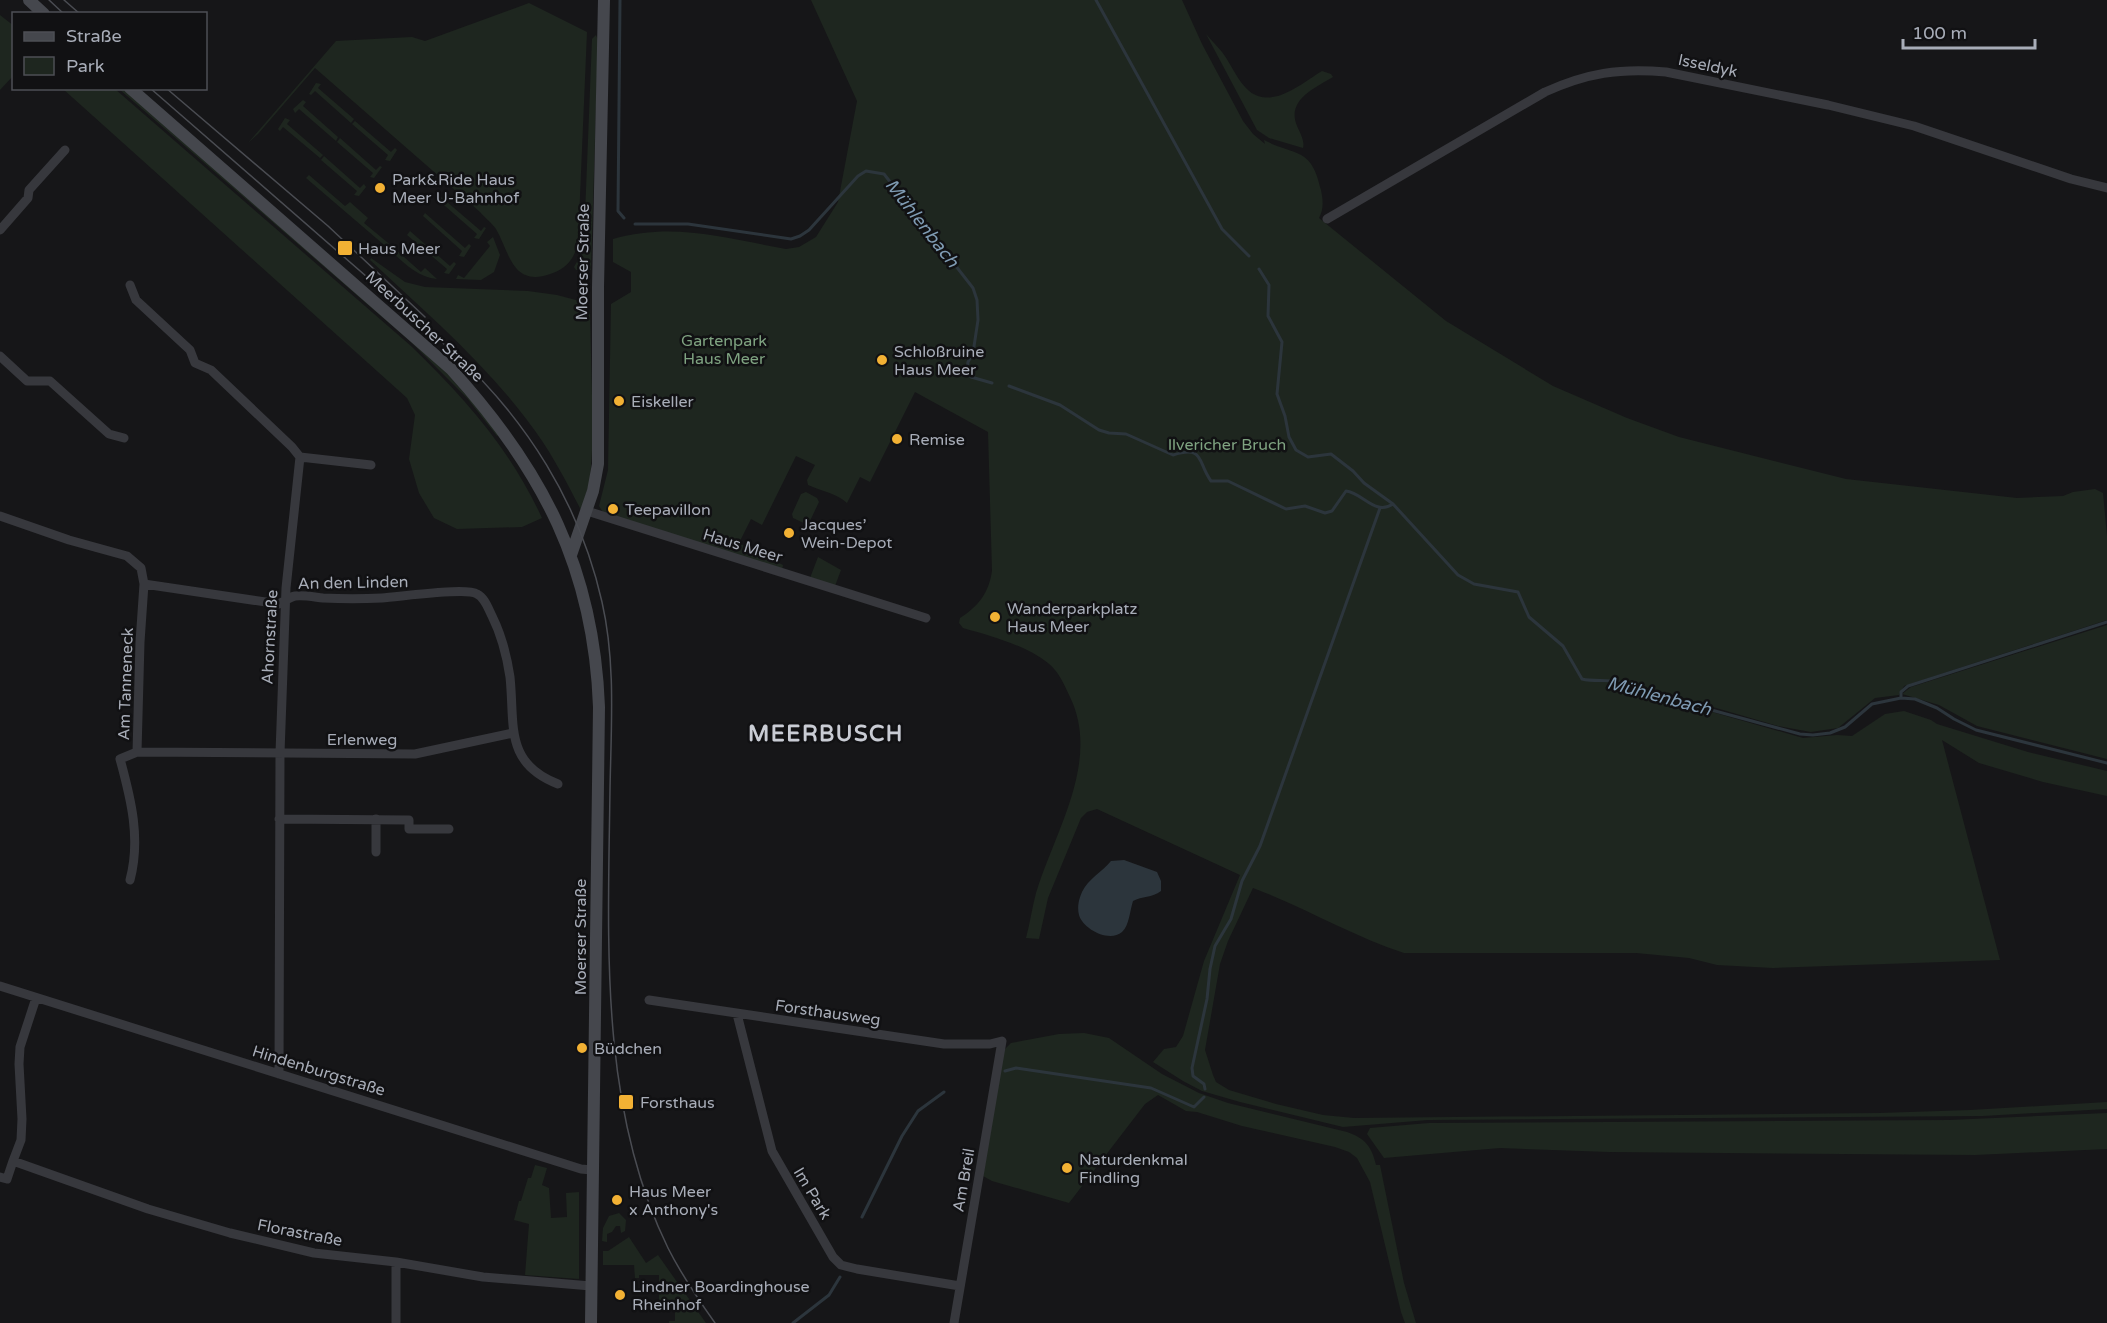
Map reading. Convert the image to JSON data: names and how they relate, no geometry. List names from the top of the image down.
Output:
{
  "streets": {
    "main road": ["Moerser Straße", "Meerbuscher Straße"],
    "street": [
      "Isseldyk",
      "Haus Meer",
      "An den Linden",
      "Ahornstraße",
      "Am Tanneneck",
      "Erlenweg",
      "Forsthausweg",
      "Hindenburgstraße",
      "Am Breil",
      "Im Park",
      "Florastraße"
    ]
  },
  "crossings": [
    ["Moerser Straße", "Meerbuscher Straße"],
    ["Moerser Straße", "Haus Meer"],
    ["Moerser Straße", "Hindenburgstraße"],
    ["Moerser Straße", "Florastraße"],
    ["An den Linden", "Ahornstraße"],
    ["An den Linden", "Am Tanneneck"],
    ["An den Linden", "Erlenweg"],
    ["Ahornstraße", "Erlenweg"],
    ["Ahornstraße", "Hindenburgstraße"],
    ["Am Tanneneck", "Erlenweg"],
    ["Forsthausweg", "Am Breil"],
    ["Forsthausweg", "Im Park"],
    ["Am Breil", "Im Park"]
  ],
  "districts": ["MEERBUSCH"],
  "water": ["Mühlenbach"],
  "parks": ["Gartenpark Haus Meer", "Ilvericher Bruch"],
  "places": {
    "other": [
      "Park&Ride Haus Meer U-Bahnhof",
      "Schloßruine Haus Meer",
      "Eiskeller",
      "Remise",
      "Teepavillon",
      "Jacques’ Wein-Depot",
      "Wanderparkplatz Haus Meer",
      "Büdchen",
      "Naturdenkmal Findling",
      "Haus Meer x Anthony's",
      "Lindner Boardinghouse Rheinhof"
    ],
    "transit": ["Haus Meer", "Forsthaus"]
  },
  "legend": ["Straße", "Park"],
  "scale_bar": "100 m"
}
